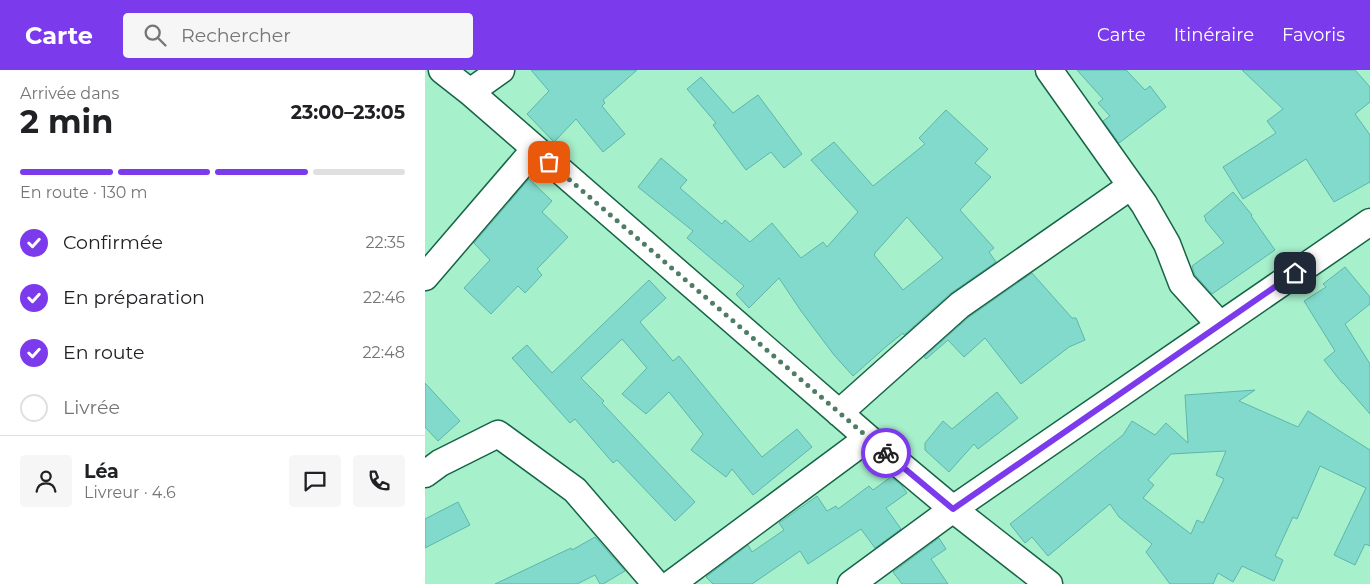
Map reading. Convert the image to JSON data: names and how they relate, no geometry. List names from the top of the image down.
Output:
{
  "page": {
    "header": "Carte",
    "search": "Rechercher",
    "nav": ["Carte", "Itinéraire", "Favoris"],
    "heading": ["2 min", "Arrivée dans", "23:00–23:05"],
    "panel": ["Léa", "Livreur · 4.6"],
    "bar": "En route · 130 m",
    "list": [
      ["Confirmée", "22:35"],
      ["En préparation", "22:46"],
      ["En route", "22:48"],
      "Livrée"
    ]
  }
}
